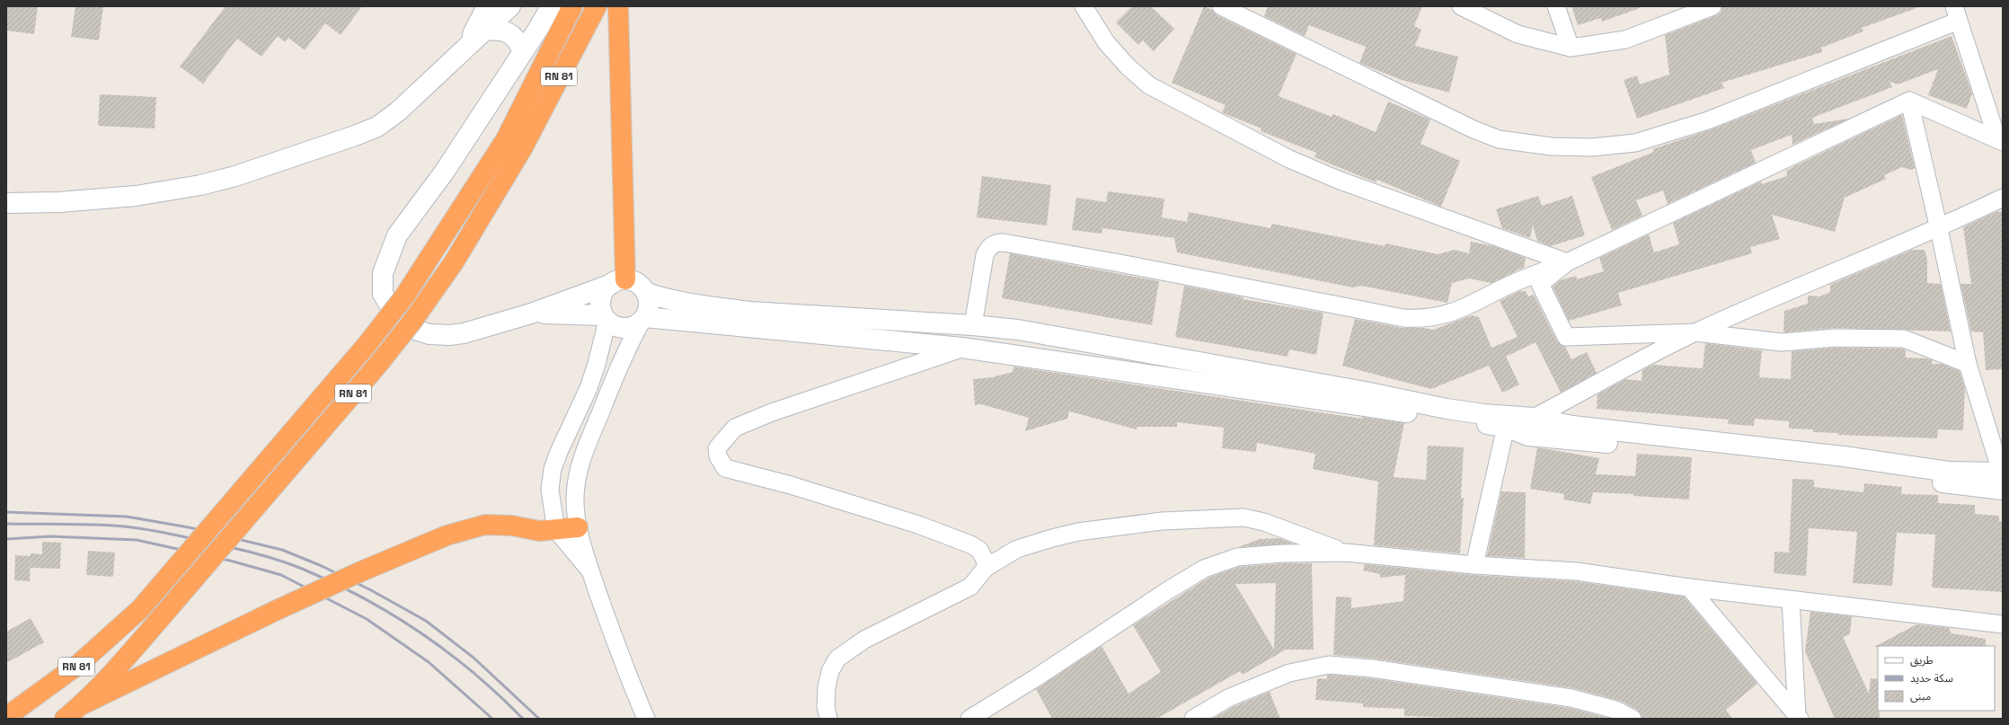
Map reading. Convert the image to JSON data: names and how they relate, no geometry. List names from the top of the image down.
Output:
{
  "streets": {
    "highway": ["RN 81"]
  },
  "legend": ["طريق", "سكة حديد", "مبنى"]
}
